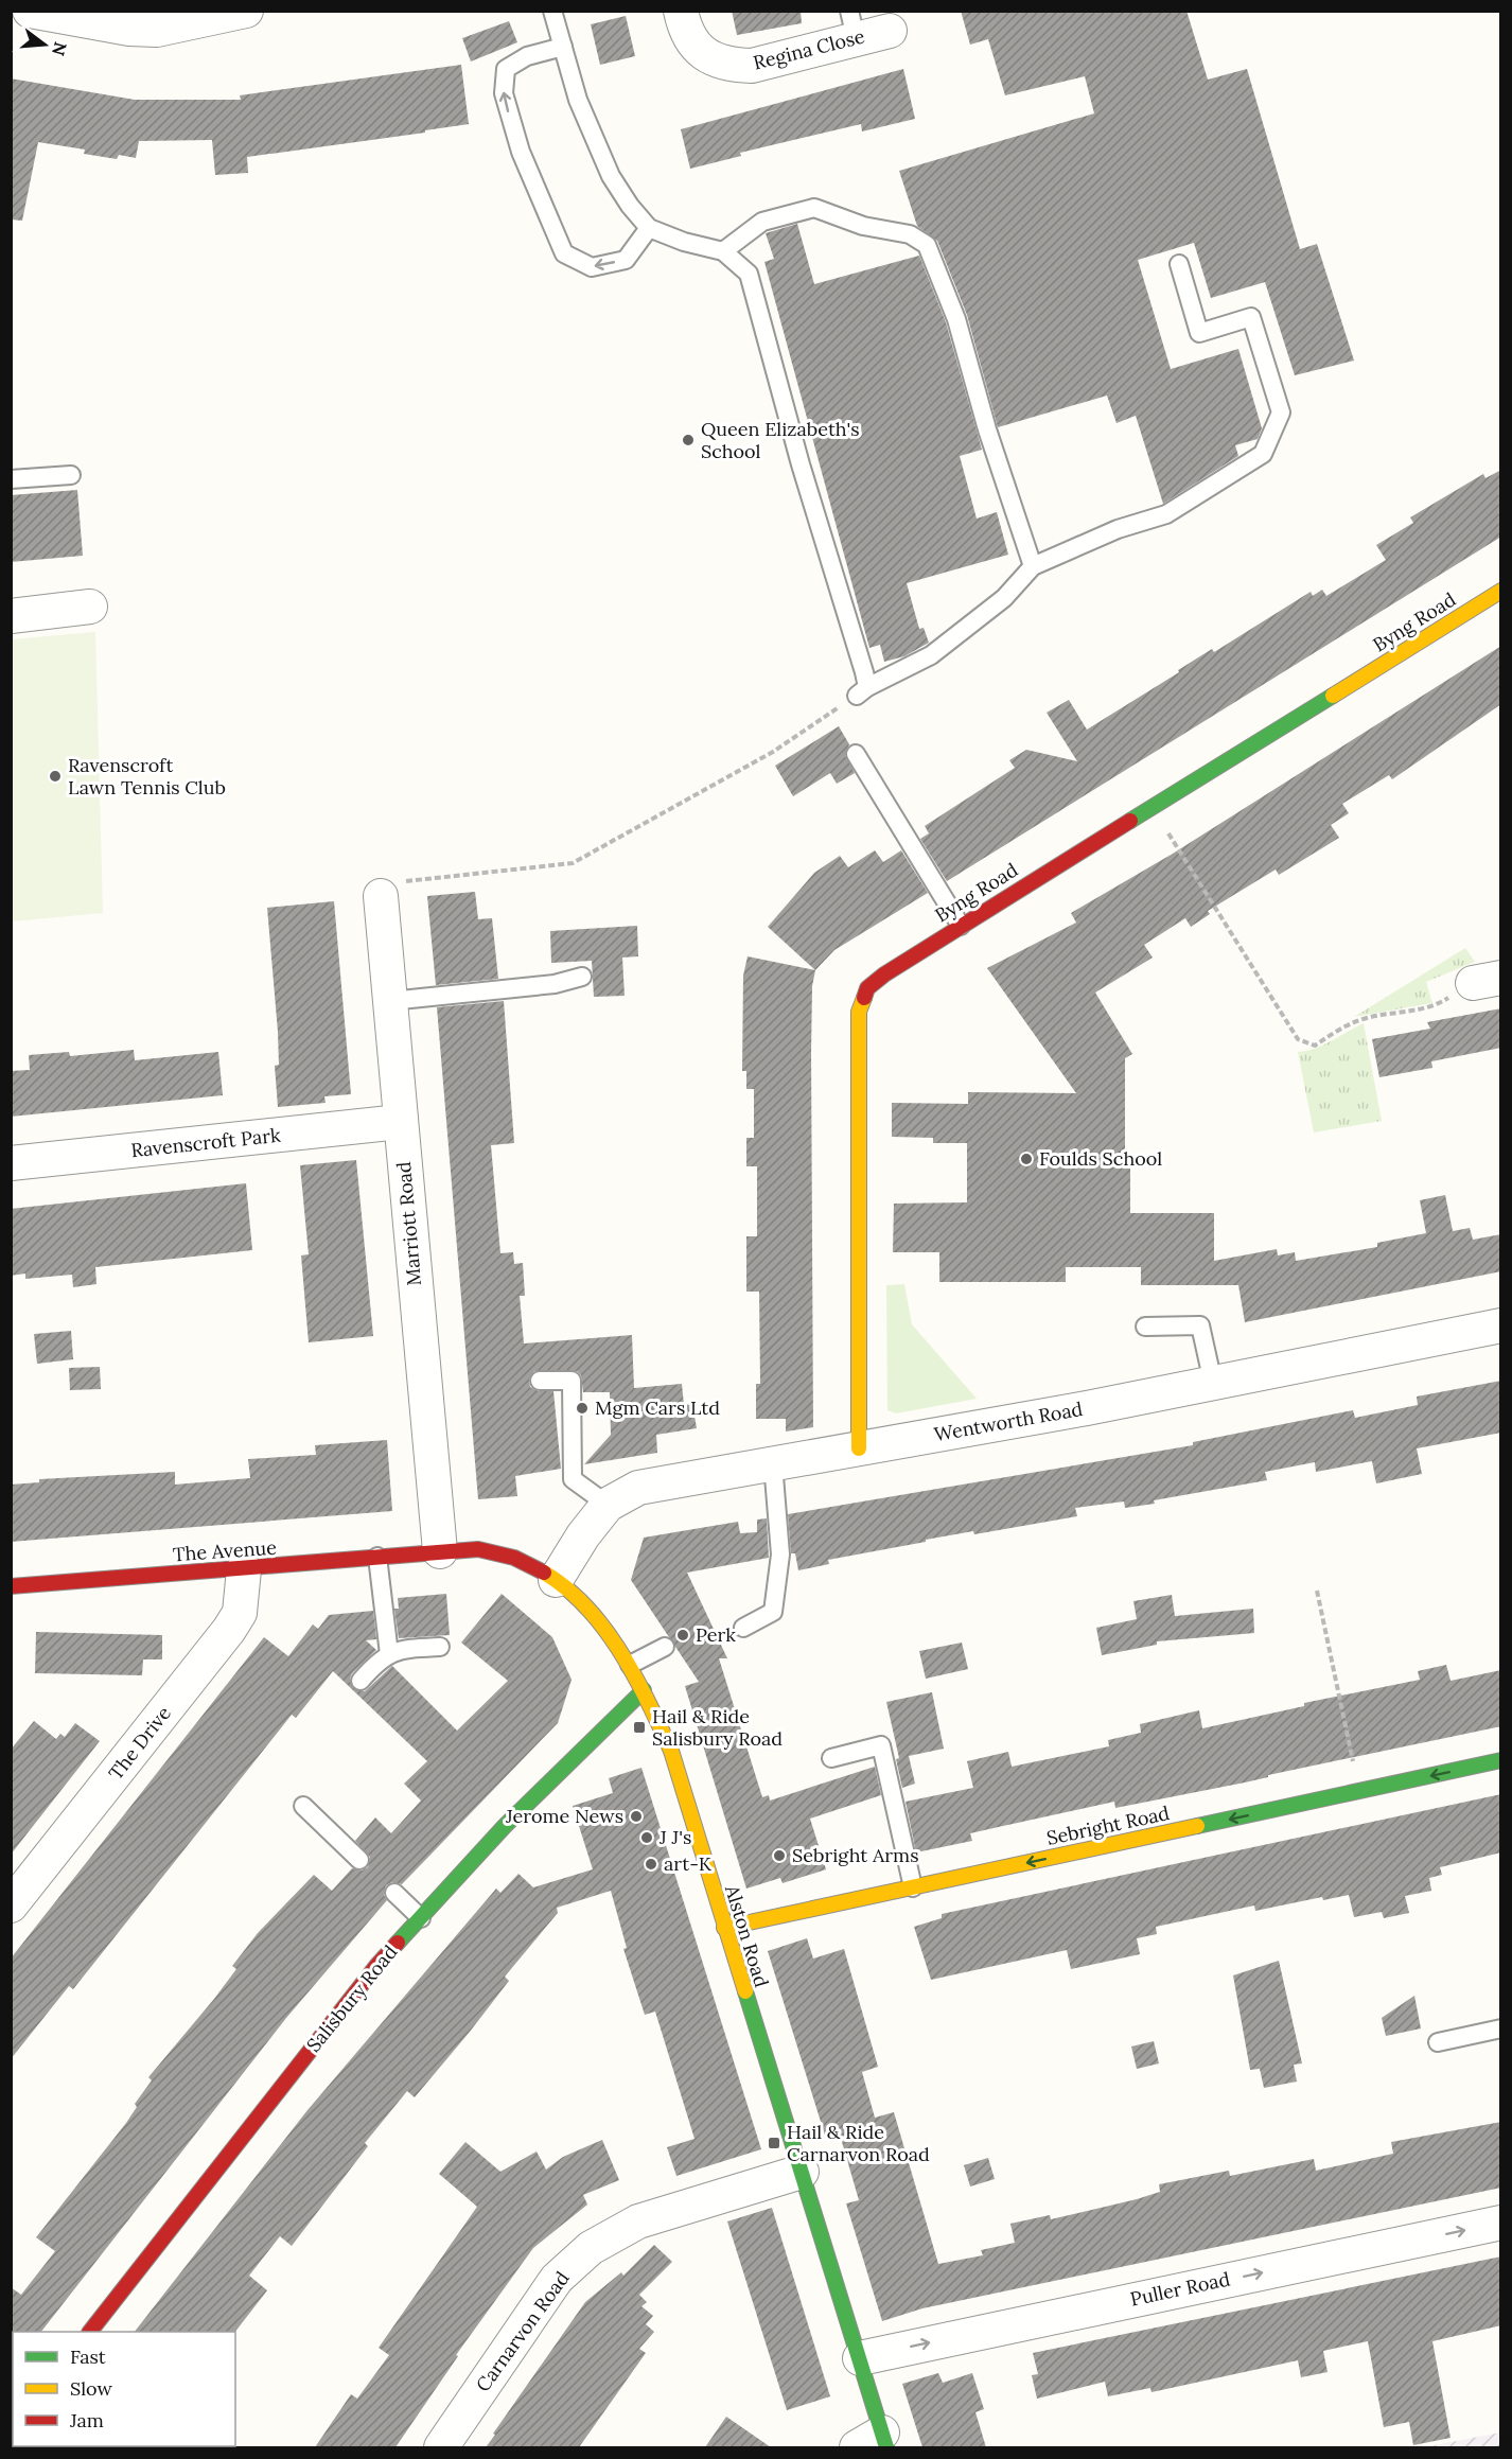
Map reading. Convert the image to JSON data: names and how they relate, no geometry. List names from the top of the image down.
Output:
{
  "streets": {
    "street": [
      "Regina Close",
      "Byng Road",
      "Ravenscroft Park",
      "Marriott Road",
      "Wentworth Road",
      "The Avenue",
      "The Drive",
      "Sebright Road",
      "Alston Road",
      "Salisbury Road",
      "Puller Road",
      "Carnarvon Road"
    ]
  },
  "crossings": [
    ["Byng Road", "Wentworth Road"],
    ["Ravenscroft Park", "Marriott Road"],
    ["Marriott Road", "The Avenue"],
    ["Marriott Road", "Alston Road"],
    ["Wentworth Road", "Alston Road"],
    ["The Avenue", "The Drive"],
    ["The Avenue", "Alston Road"],
    ["Sebright Road", "Alston Road"],
    ["Alston Road", "Salisbury Road"],
    ["Alston Road", "Puller Road"],
    ["Alston Road", "Carnarvon Road"]
  ],
  "one_way": ["Sebright Road", "Puller Road"],
  "places": {
    "other": [
      "Queen Elizabeth's School",
      "Ravenscroft Lawn Tennis Club",
      "Foulds School",
      "Mgm Cars Ltd",
      "Perk",
      "Jerome News",
      "J J's",
      "Sebright Arms",
      "art-K"
    ],
    "transit": ["Hail & Ride Salisbury Road", "Hail & Ride Carnarvon Road"]
  },
  "legend": ["Fast", "Slow", "Jam"],
  "north": "right"
}
